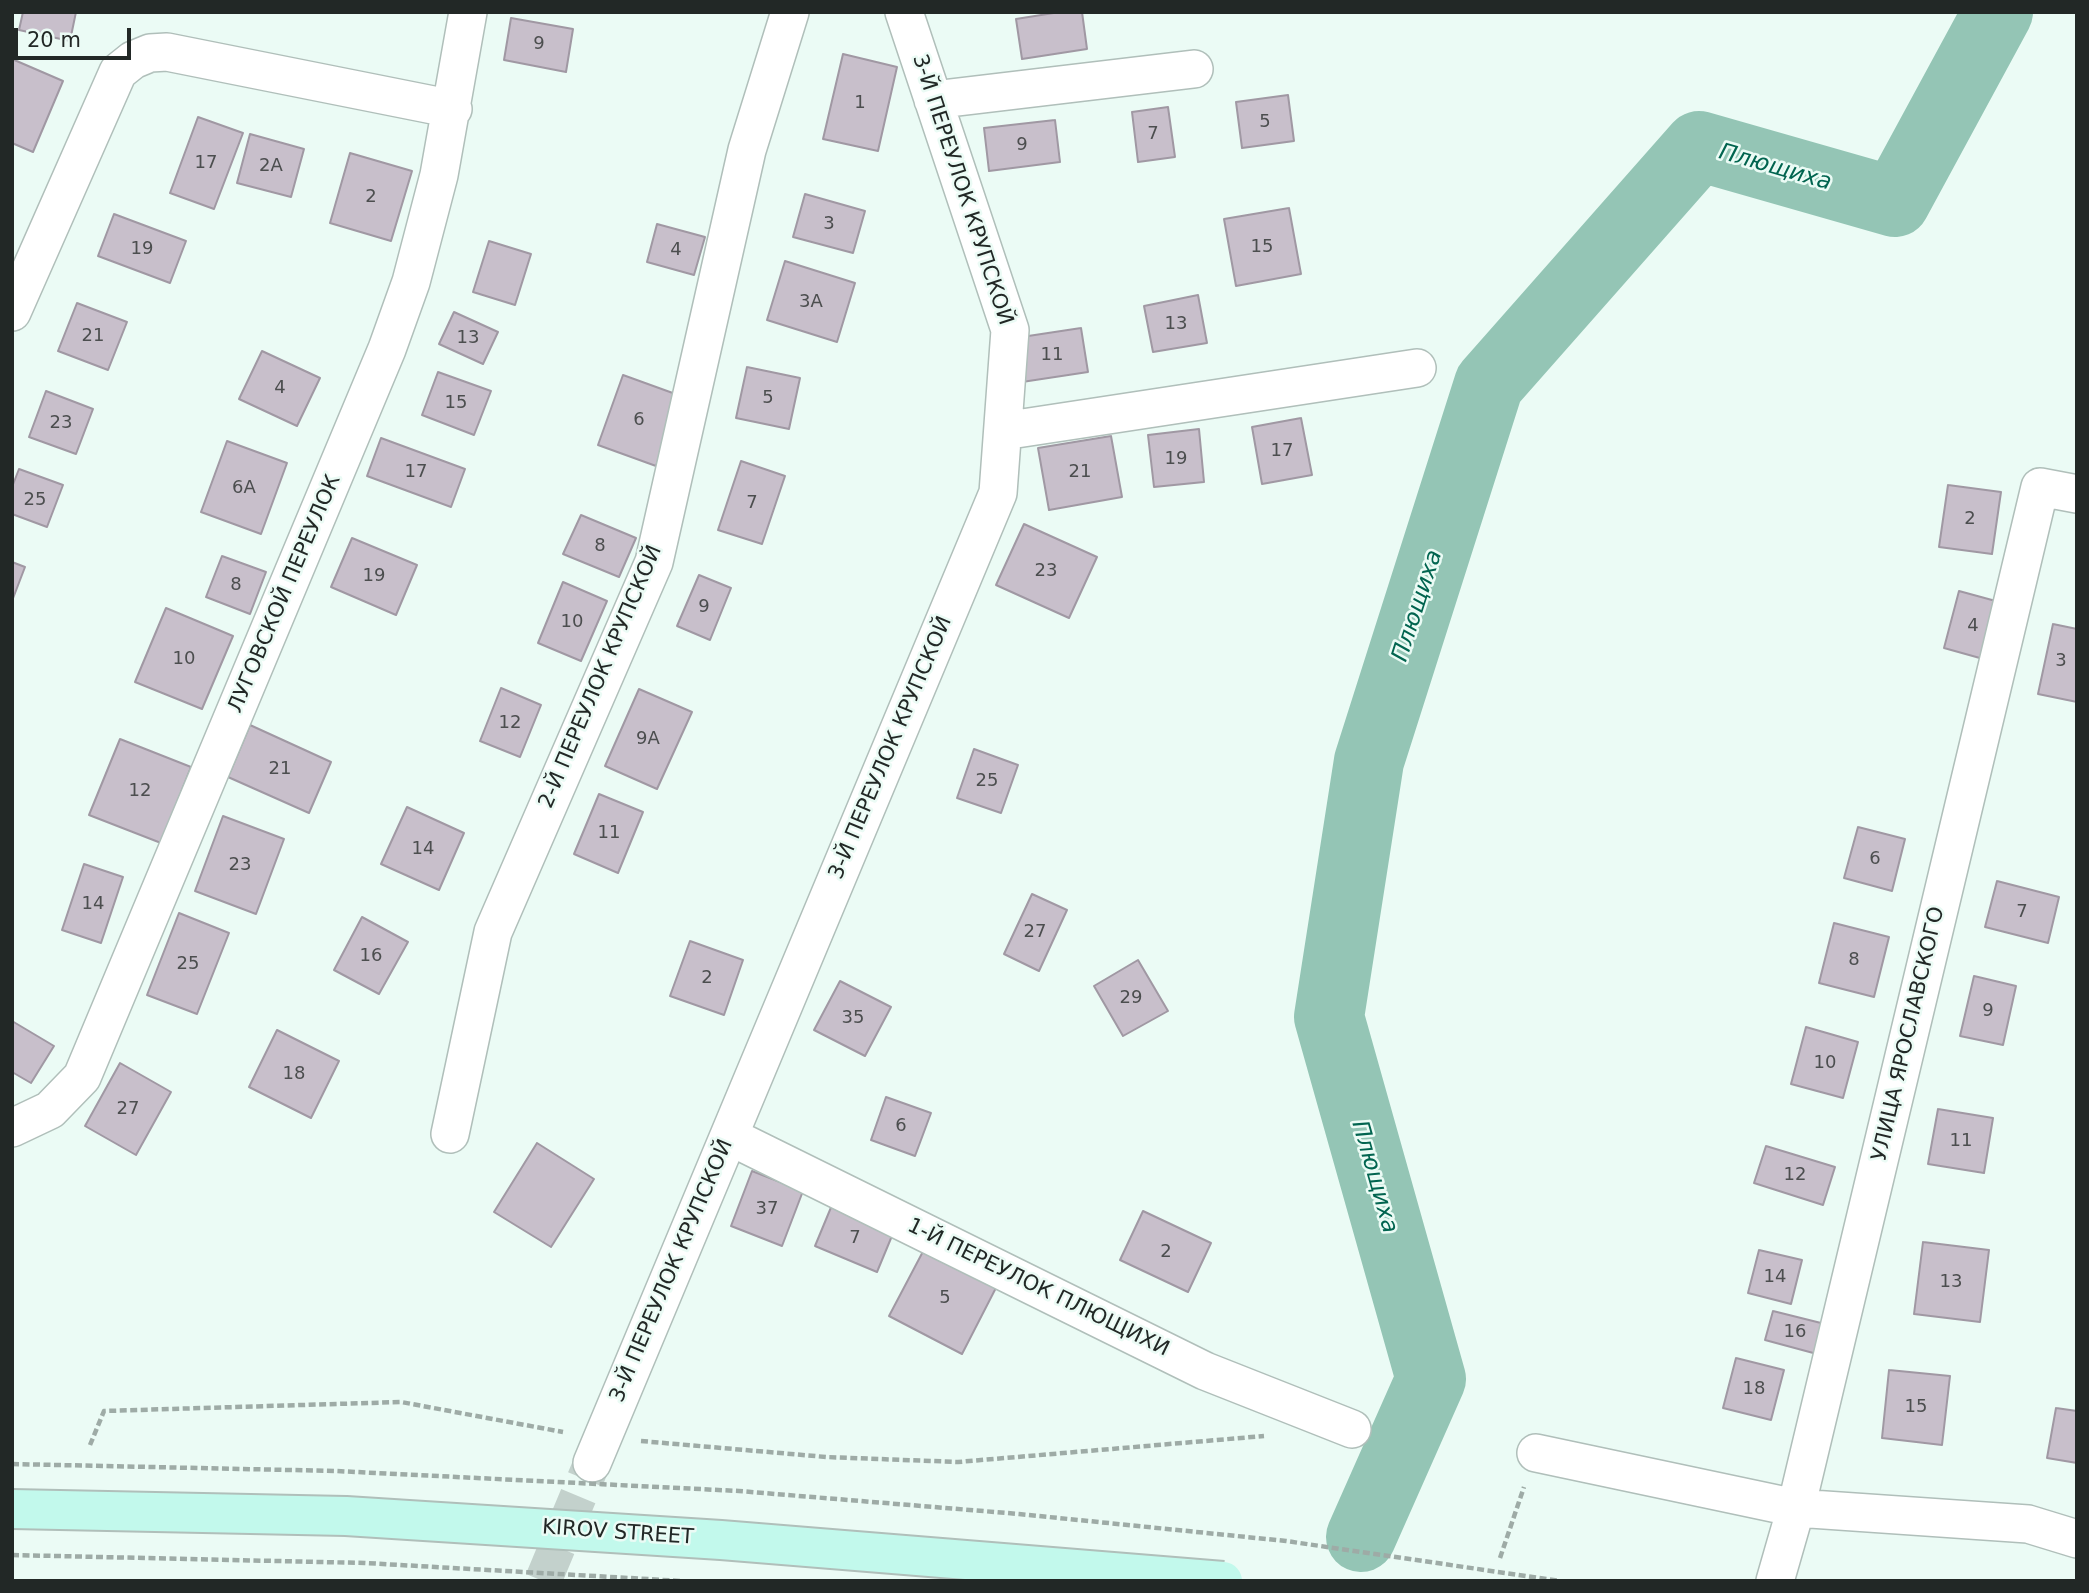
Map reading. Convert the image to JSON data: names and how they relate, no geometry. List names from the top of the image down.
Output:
{
  "streets": {
    "main road": ["KIROV STREET"],
    "street": [
      "3-Й ПЕРЕУЛОК КРУПСКОЙ",
      "ЛУГОВСКОЙ ПЕРЕУЛОК",
      "2-Й ПЕРЕУЛОК КРУПСКОЙ",
      "УЛИЦА ЯРОСЛАВСКОГО",
      "1-Й ПЕРЕУЛОК ПЛЮЩИХИ"
    ]
  },
  "crossings": [
    ["3-Й ПЕРЕУЛОК КРУПСКОЙ", "1-Й ПЕРЕУЛОК ПЛЮЩИХИ"]
  ],
  "water": ["Плющиха"],
  "house_numbers": [
    "9",
    "1",
    "5",
    "7",
    "9",
    "17",
    "2А",
    "2",
    "3",
    "15",
    "19",
    "4",
    "3А",
    "13",
    "21",
    "13",
    "11",
    "4",
    "5",
    "15",
    "6",
    "23",
    "17",
    "19",
    "17",
    "21",
    "6А",
    "25",
    "7",
    "2",
    "8",
    "23",
    "19",
    "8",
    "9",
    "10",
    "4",
    "10",
    "3",
    "12",
    "9А",
    "21",
    "25",
    "12",
    "11",
    "14",
    "6",
    "23",
    "14",
    "7",
    "27",
    "16",
    "8",
    "25",
    "2",
    "29",
    "9",
    "35",
    "10",
    "18",
    "27",
    "6",
    "11",
    "12",
    "37",
    "7",
    "2",
    "14",
    "13",
    "5",
    "16",
    "18",
    "15"
  ],
  "scale_bar": "20 m"
}
